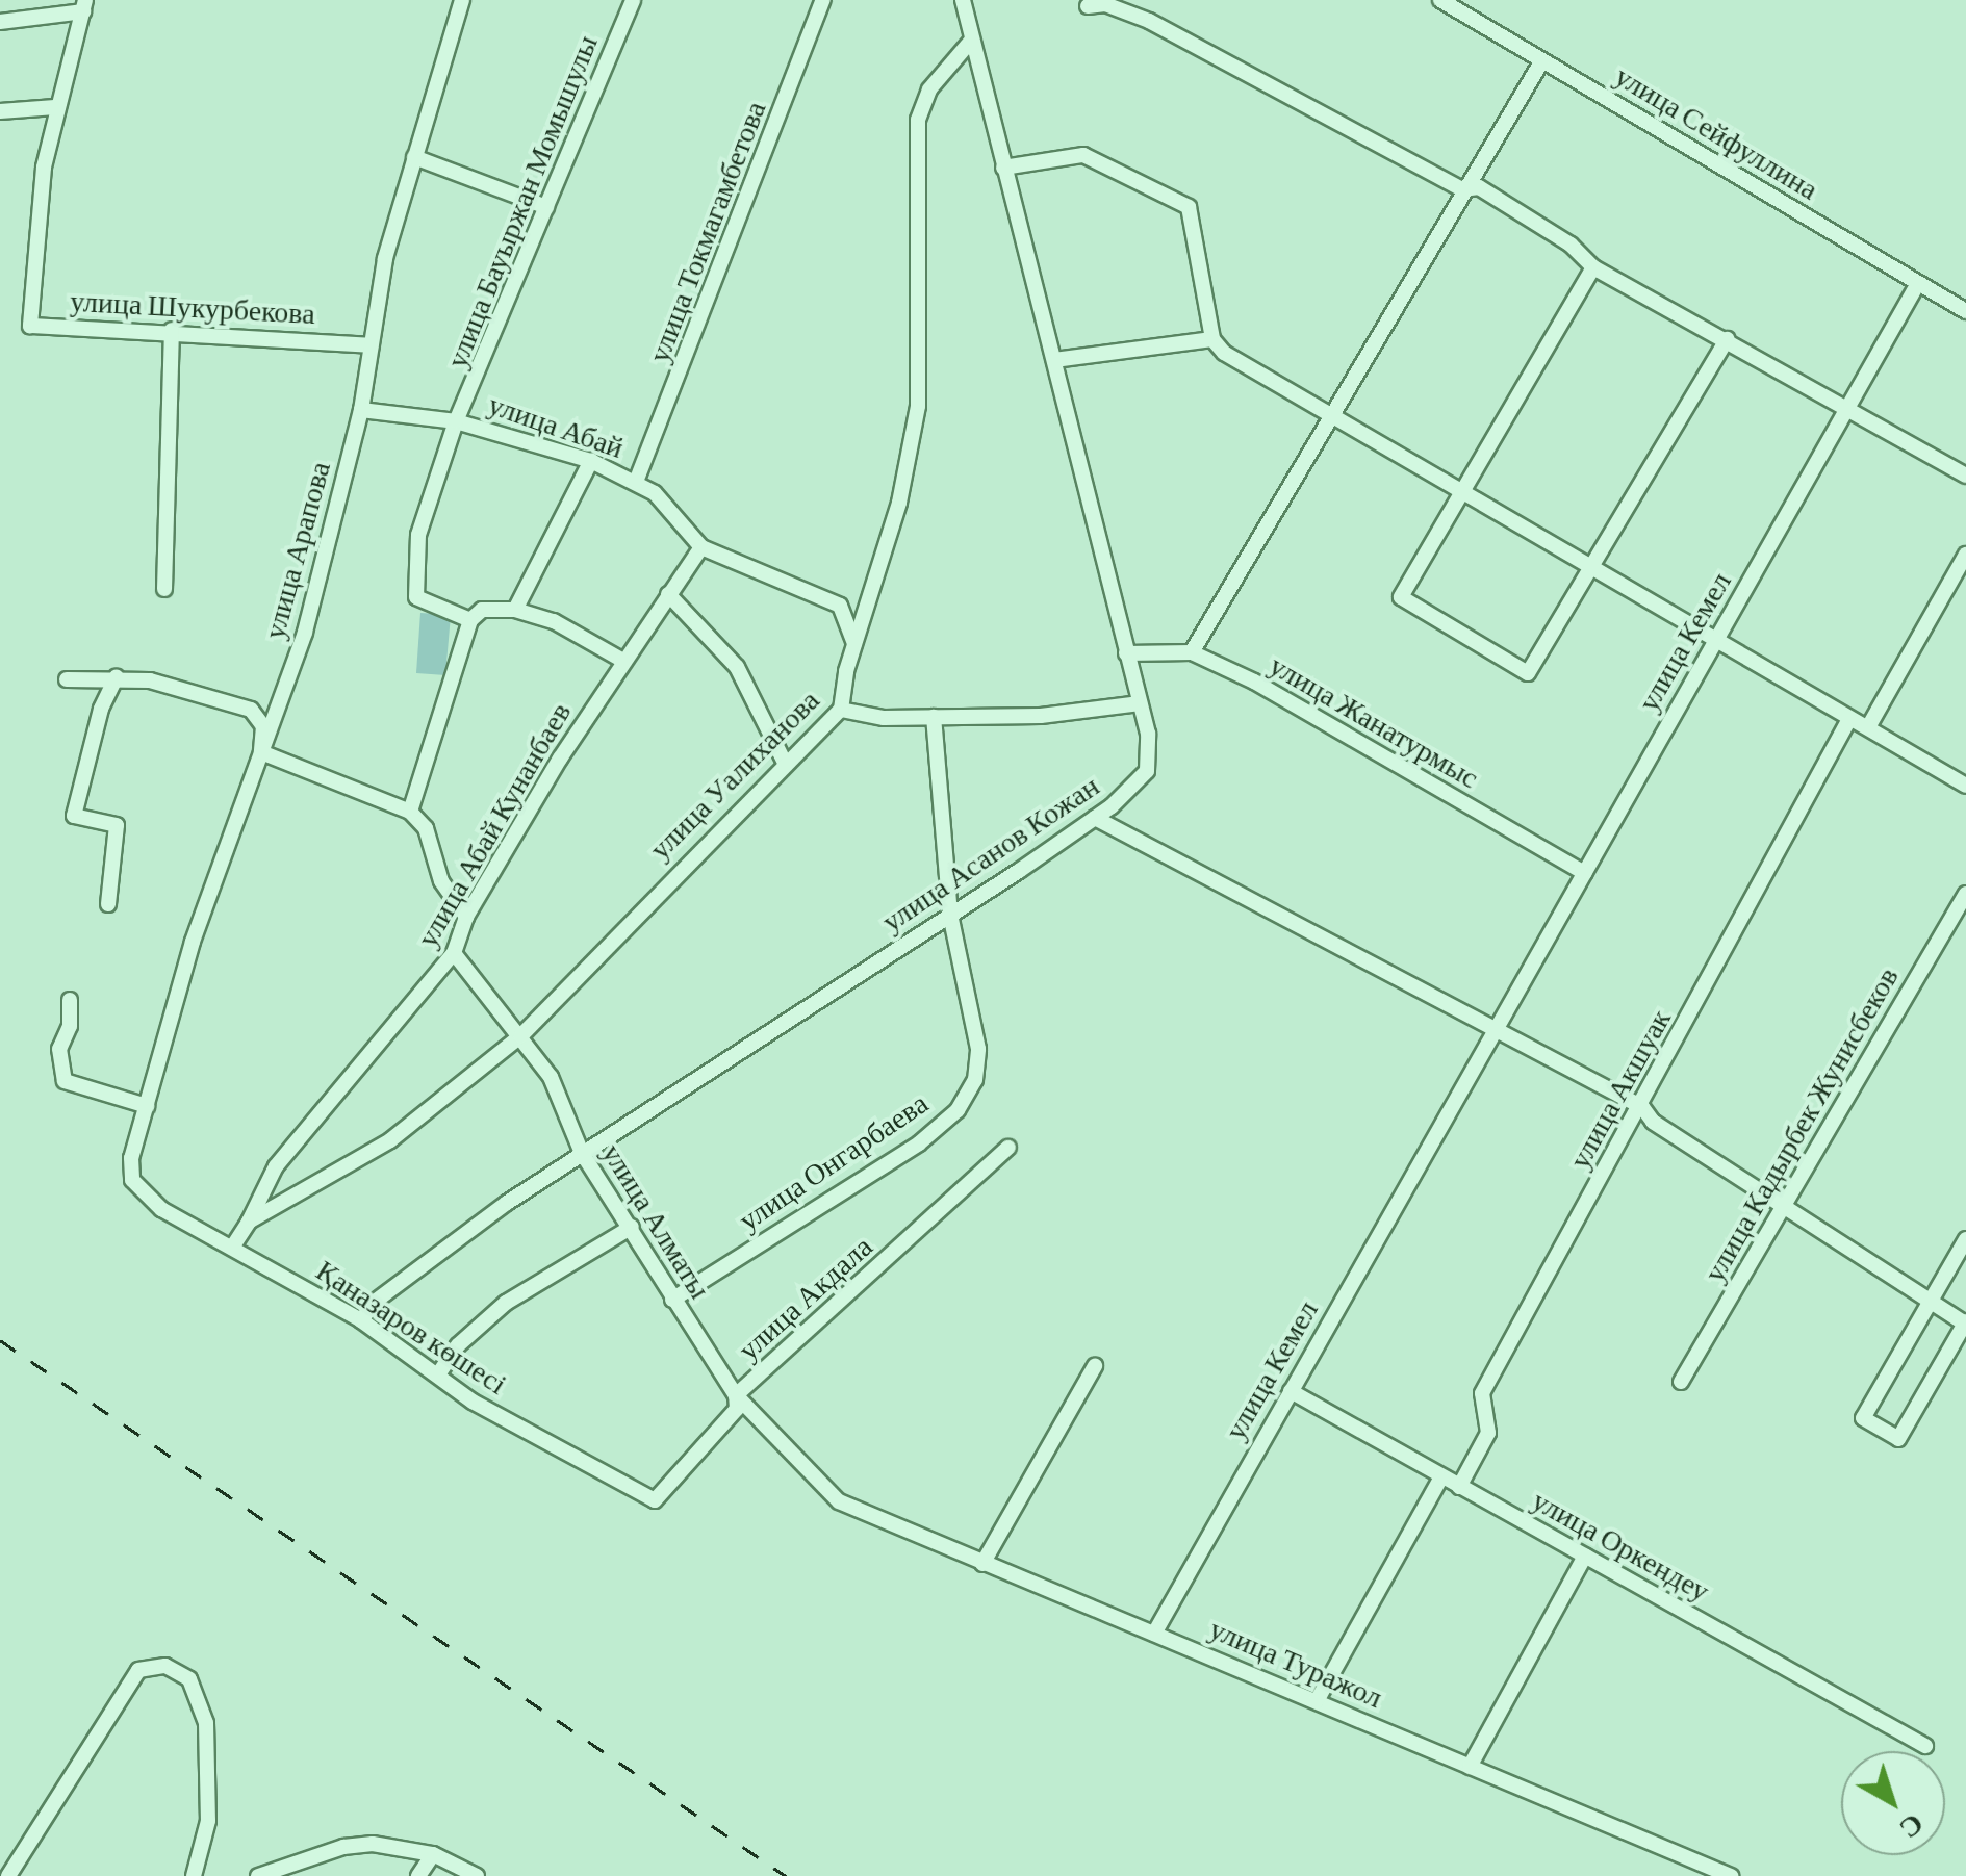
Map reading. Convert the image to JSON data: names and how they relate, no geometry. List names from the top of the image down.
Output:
{
  "streets": {
    "street": [
      "улица Сейфуллина",
      "улица Бауыржан Момышулы",
      "улица Токмагамбетова",
      "улица Шукурбекова",
      "улица Абай",
      "улица Арапова",
      "улица Кемел",
      "улица Жанатурмыс",
      "улица Уалиханова",
      "улица Абай Кунанбаев",
      "улица Асанов Кожан",
      "улица Акшуак",
      "улица Кадырбек Жунисбеков",
      "улица Онгарбаева",
      "улица Алматы",
      "улица Акдала",
      "Қаназаров көшесі",
      "улица Оркендеу",
      "улица Туражол"
    ]
  },
  "crossings": [
    ["улица Сейфуллина", "улица Кемел"],
    ["улица Бауыржан Момышулы", "улица Абай"],
    ["улица Токмагамбетова", "улица Абай"],
    ["улица Шукурбекова", "улица Арапова"],
    ["улица Абай", "улица Арапова"],
    ["улица Абай", "улица Уалиханова"],
    ["улица Абай", "улица Абай Кунанбаев"],
    ["улица Арапова", "Қаназаров көшесі"],
    ["улица Кемел", "улица Жанатурмыс"],
    ["улица Кемел", "улица Оркендеу"],
    ["улица Кемел", "улица Туражол"],
    ["улица Уалиханова", "улица Абай Кунанбаев"],
    ["улица Уалиханова", "улица Асанов Кожан"],
    ["улица Уалиханова", "улица Алматы"],
    ["улица Уалиханова", "Қаназаров көшесі"],
    ["улица Абай Кунанбаев", "улица Алматы"],
    ["улица Асанов Кожан", "улица Онгарбаева"],
    ["улица Асанов Кожан", "улица Алматы"],
    ["улица Асанов Кожан", "Қаназаров көшесі"],
    ["улица Акшуак", "улица Оркендеу"],
    ["улица Онгарбаева", "улица Алматы"],
    ["улица Алматы", "улица Акдала"],
    ["улица Алматы", "улица Туражол"],
    ["улица Акдала", "Қаназаров көшесі"]
  ],
  "north": "bottom right"
}
